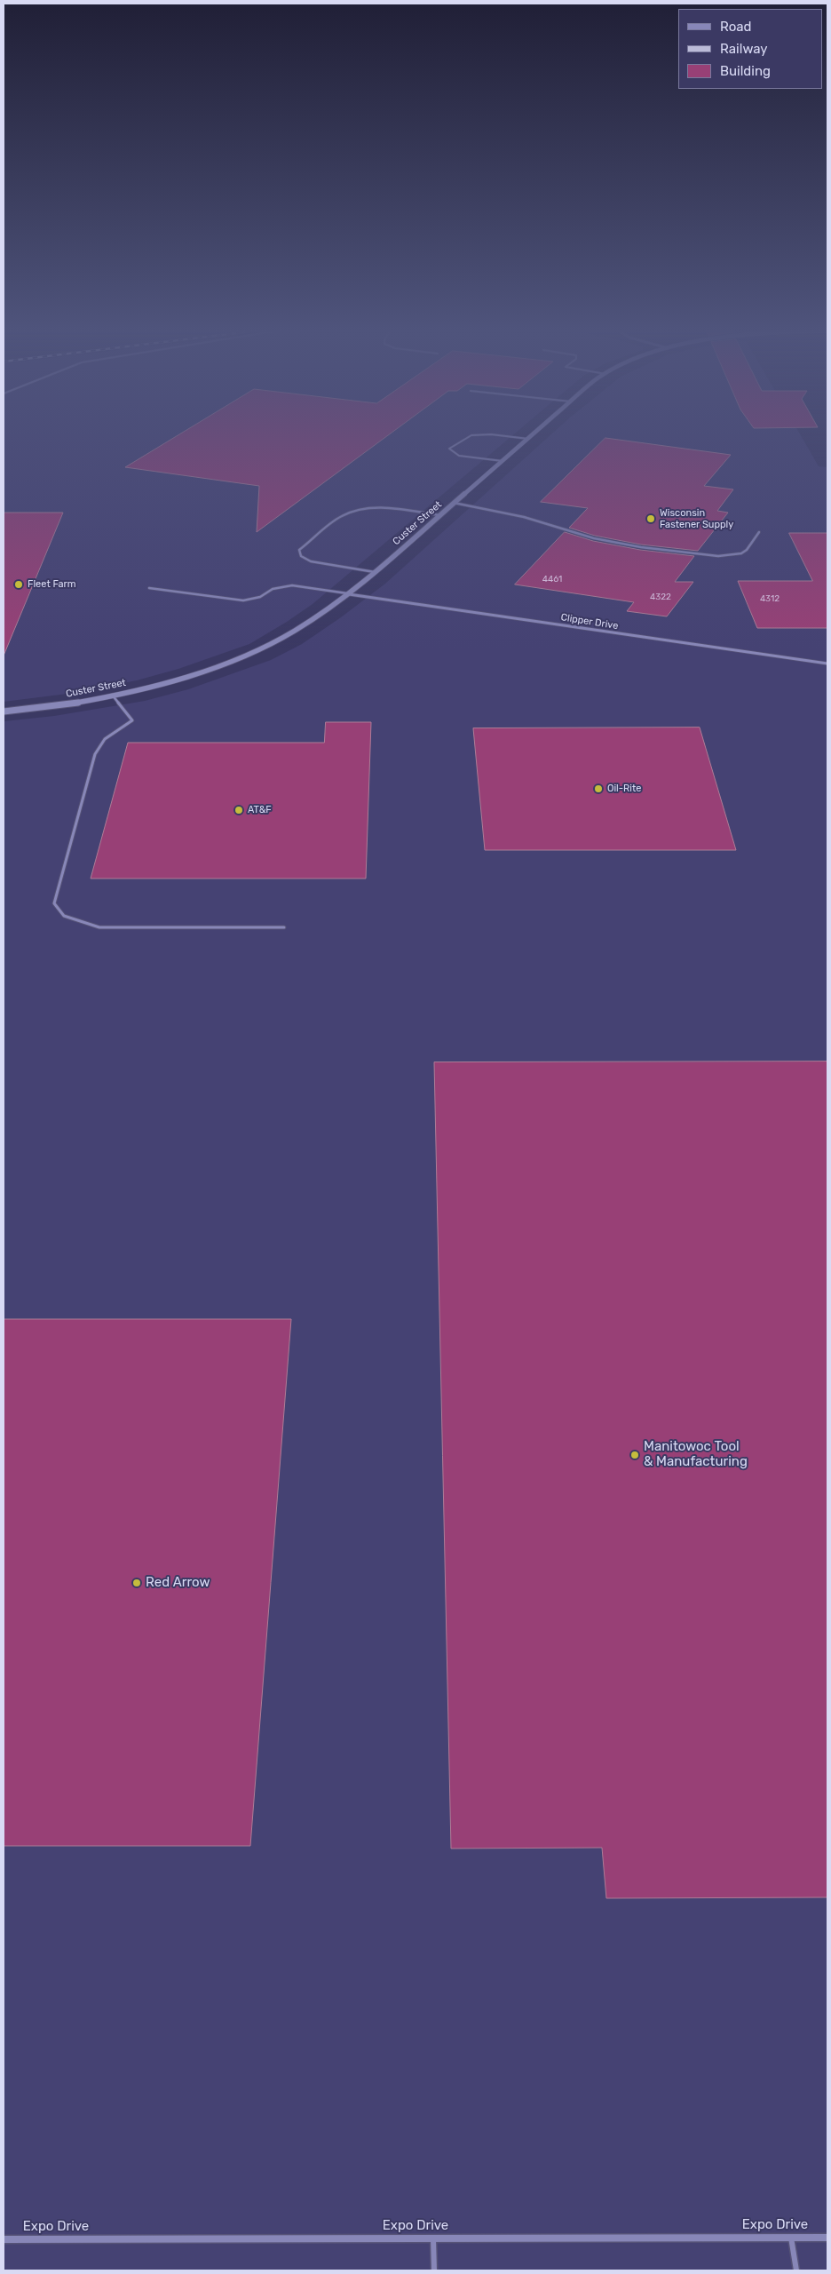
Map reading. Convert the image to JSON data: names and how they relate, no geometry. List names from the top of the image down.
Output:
{
  "streets": {
    "street": ["Custer Street", "Clipper Drive", "Expo Drive"]
  },
  "crossings": [
    ["Custer Street", "Clipper Drive"]
  ],
  "places": [
    "Wisconsin Fastener Supply",
    "Fleet Farm",
    "Oil-Rite",
    "AT&F",
    "Manitowoc Tool & Manufacturing",
    "Red Arrow"
  ],
  "house_numbers": ["4461", "4322", "4312"],
  "legend": ["Road", "Railway", "Building"]
}
